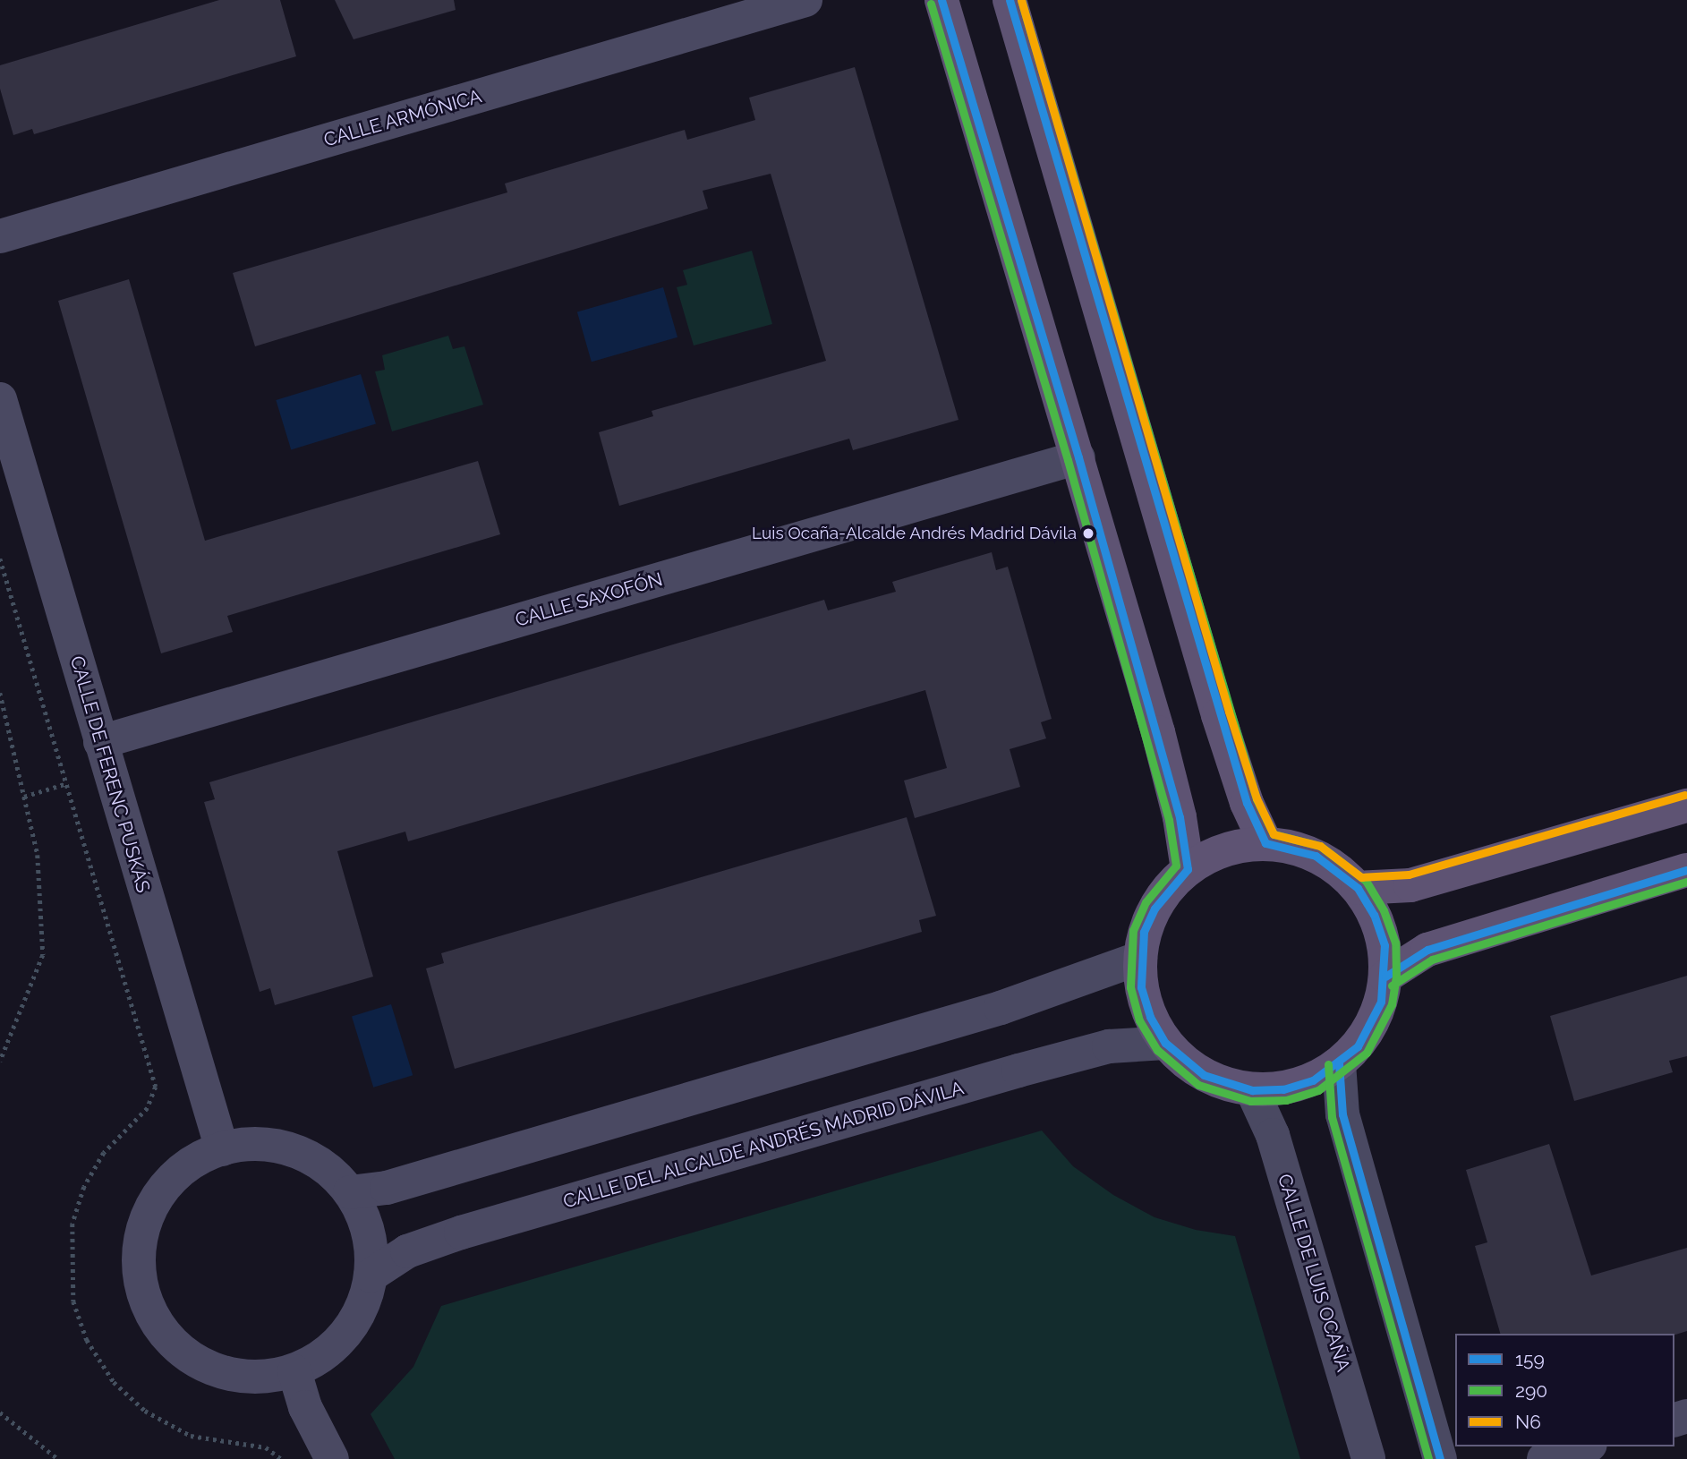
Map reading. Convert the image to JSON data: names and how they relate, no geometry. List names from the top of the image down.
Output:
{
  "streets": {
    "street": [
      "CALLE ARMÓNICA",
      "CALLE SAXOFÓN",
      "CALLE DE FERENC PUSKÁS",
      "CALLE DEL ALCALDE ANDRÉS MADRID DÁVILA",
      "CALLE DE LUIS OCAÑA"
    ]
  },
  "crossings": [
    ["CALLE SAXOFÓN", "CALLE DE FERENC PUSKÁS"]
  ],
  "places": ["Luis Ocaña-Alcalde Andrés Madrid Dávila"],
  "lines": ["transit line 159", "transit line 290", "transit line N6"],
  "legend": ["159", "290", "N6"]
}
